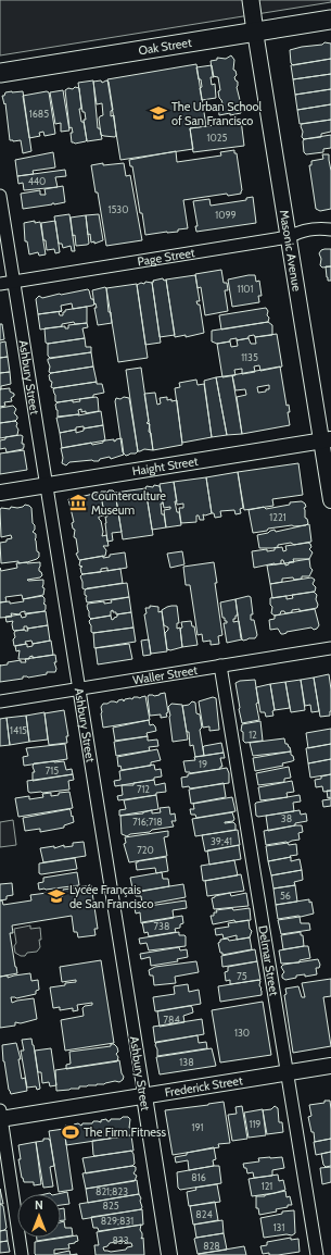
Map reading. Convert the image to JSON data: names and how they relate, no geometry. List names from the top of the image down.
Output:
{
  "streets": {
    "main road": ["Oak Street", "Masonic Avenue"],
    "street": [
      "Page Street",
      "Ashbury Street",
      "Haight Street",
      "Waller Street",
      "Delmar Street",
      "Frederick Street"
    ]
  },
  "crossings": [
    ["Oak Street", "Masonic Avenue"],
    ["Masonic Avenue", "Page Street"],
    ["Masonic Avenue", "Haight Street"],
    ["Page Street", "Ashbury Street"],
    ["Ashbury Street", "Haight Street"],
    ["Ashbury Street", "Waller Street"],
    ["Ashbury Street", "Frederick Street"],
    ["Waller Street", "Delmar Street"],
    ["Delmar Street", "Frederick Street"]
  ],
  "places": {
    "school or university": ["The Urban School of San Francisco", "Lycée Français de San Francisco"],
    "museum": ["Counterculture Museum"],
    "sports": ["The Firm Fitness"]
  },
  "house_numbers": [
    "1685",
    "1025",
    "440",
    "1530",
    "1099",
    "1101",
    "1135",
    "1221",
    "1415",
    "12",
    "19",
    "715",
    "712",
    "38",
    "716;718",
    "39;41",
    "720",
    "56",
    "738",
    "75",
    "784",
    "130",
    "138",
    "119",
    "191",
    "816",
    "121",
    "821;823",
    "825",
    "824",
    "829;831",
    "131",
    "833",
    "828"
  ],
  "north": "top"
}
